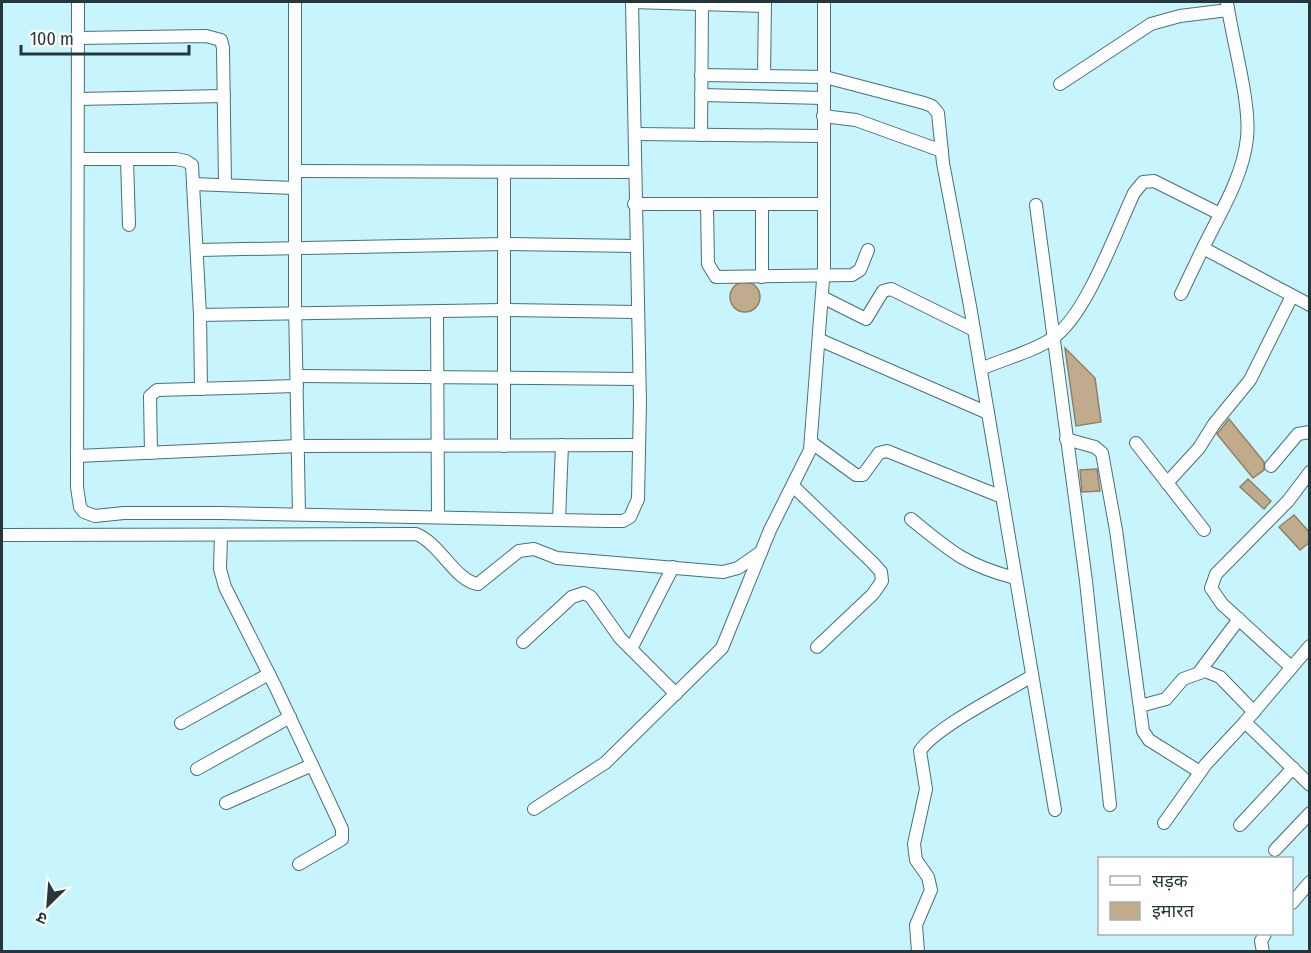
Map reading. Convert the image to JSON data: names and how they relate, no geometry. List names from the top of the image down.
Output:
{
  "legend": ["सड़क", "इमारत"],
  "scale_bar": "100 m",
  "north": "bottom left"
}
